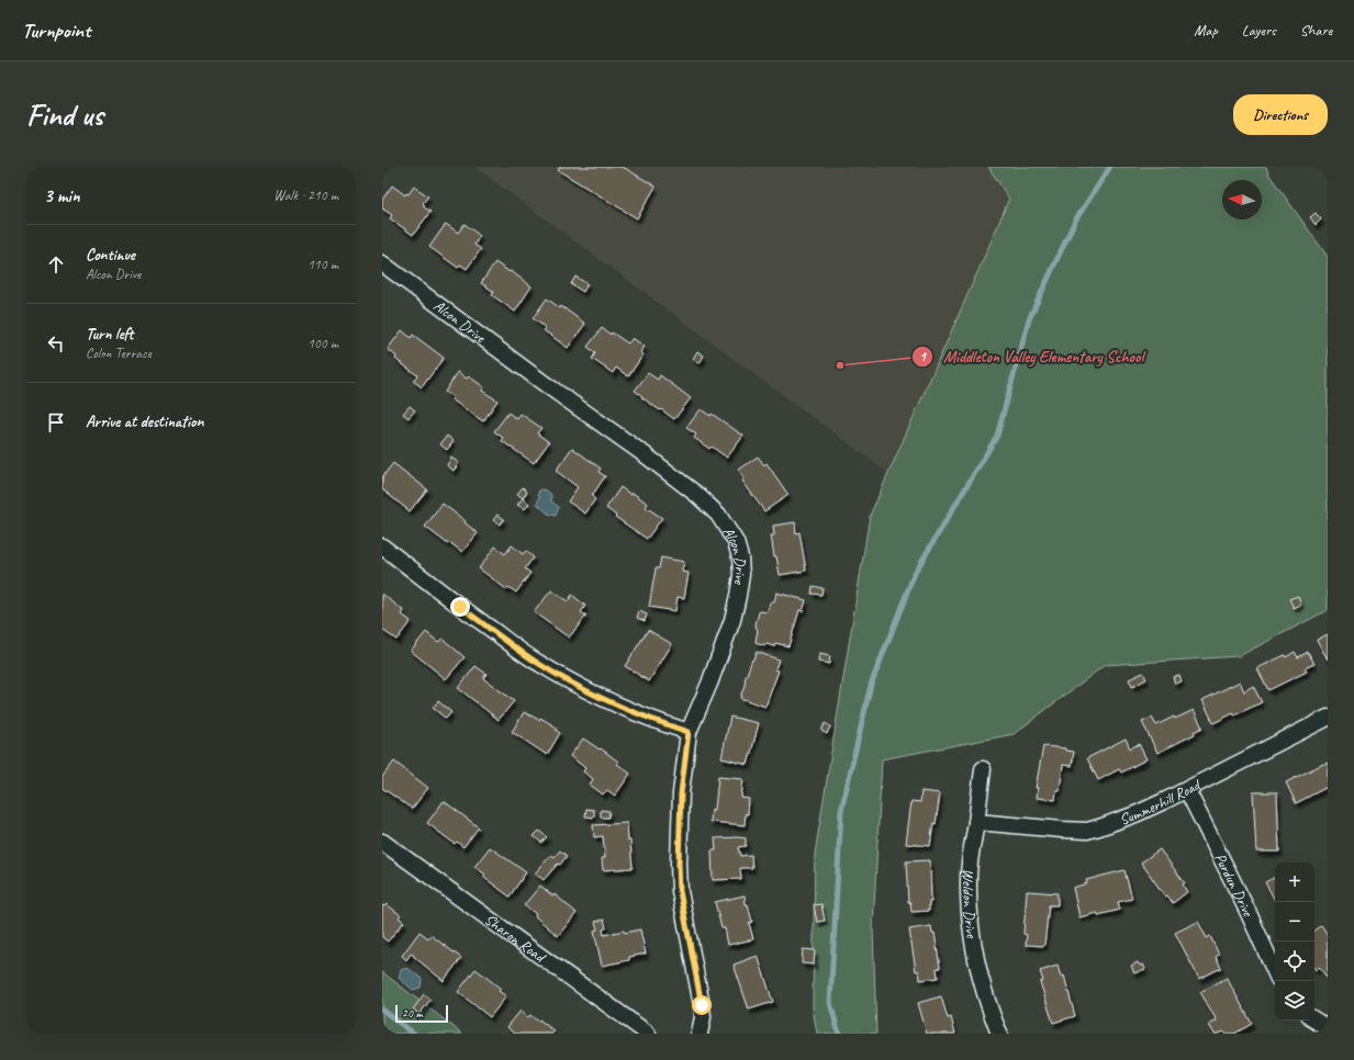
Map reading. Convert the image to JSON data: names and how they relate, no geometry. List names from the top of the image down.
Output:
{
  "streets": {
    "street": [
      "Alcon Drive",
      "Summerhill Road",
      "Purdun Drive",
      "Weldon Drive",
      "Sharon Road"
    ]
  },
  "crossings": [
    ["Summerhill Road", "Purdun Drive"],
    ["Summerhill Road", "Weldon Drive"]
  ],
  "places": ["Middleton Valley Elementary School"],
  "scale_bar": "20 m",
  "north": "left",
  "page": {
    "header": "Turnpoint",
    "nav": ["Map", "Layers", "Share"],
    "buttons": "Directions",
    "title": "Find us",
    "heading": ["3 min", "Walk · 210 m"],
    "list": [
      ["Continue", "Alcon Drive", "110 m"],
      ["Turn left", "Colon Terrace", "100 m"],
      "Arrive at destination"
    ],
    "map_buttons": ["+", "−"],
    "scale": "20 m"
  }
}
